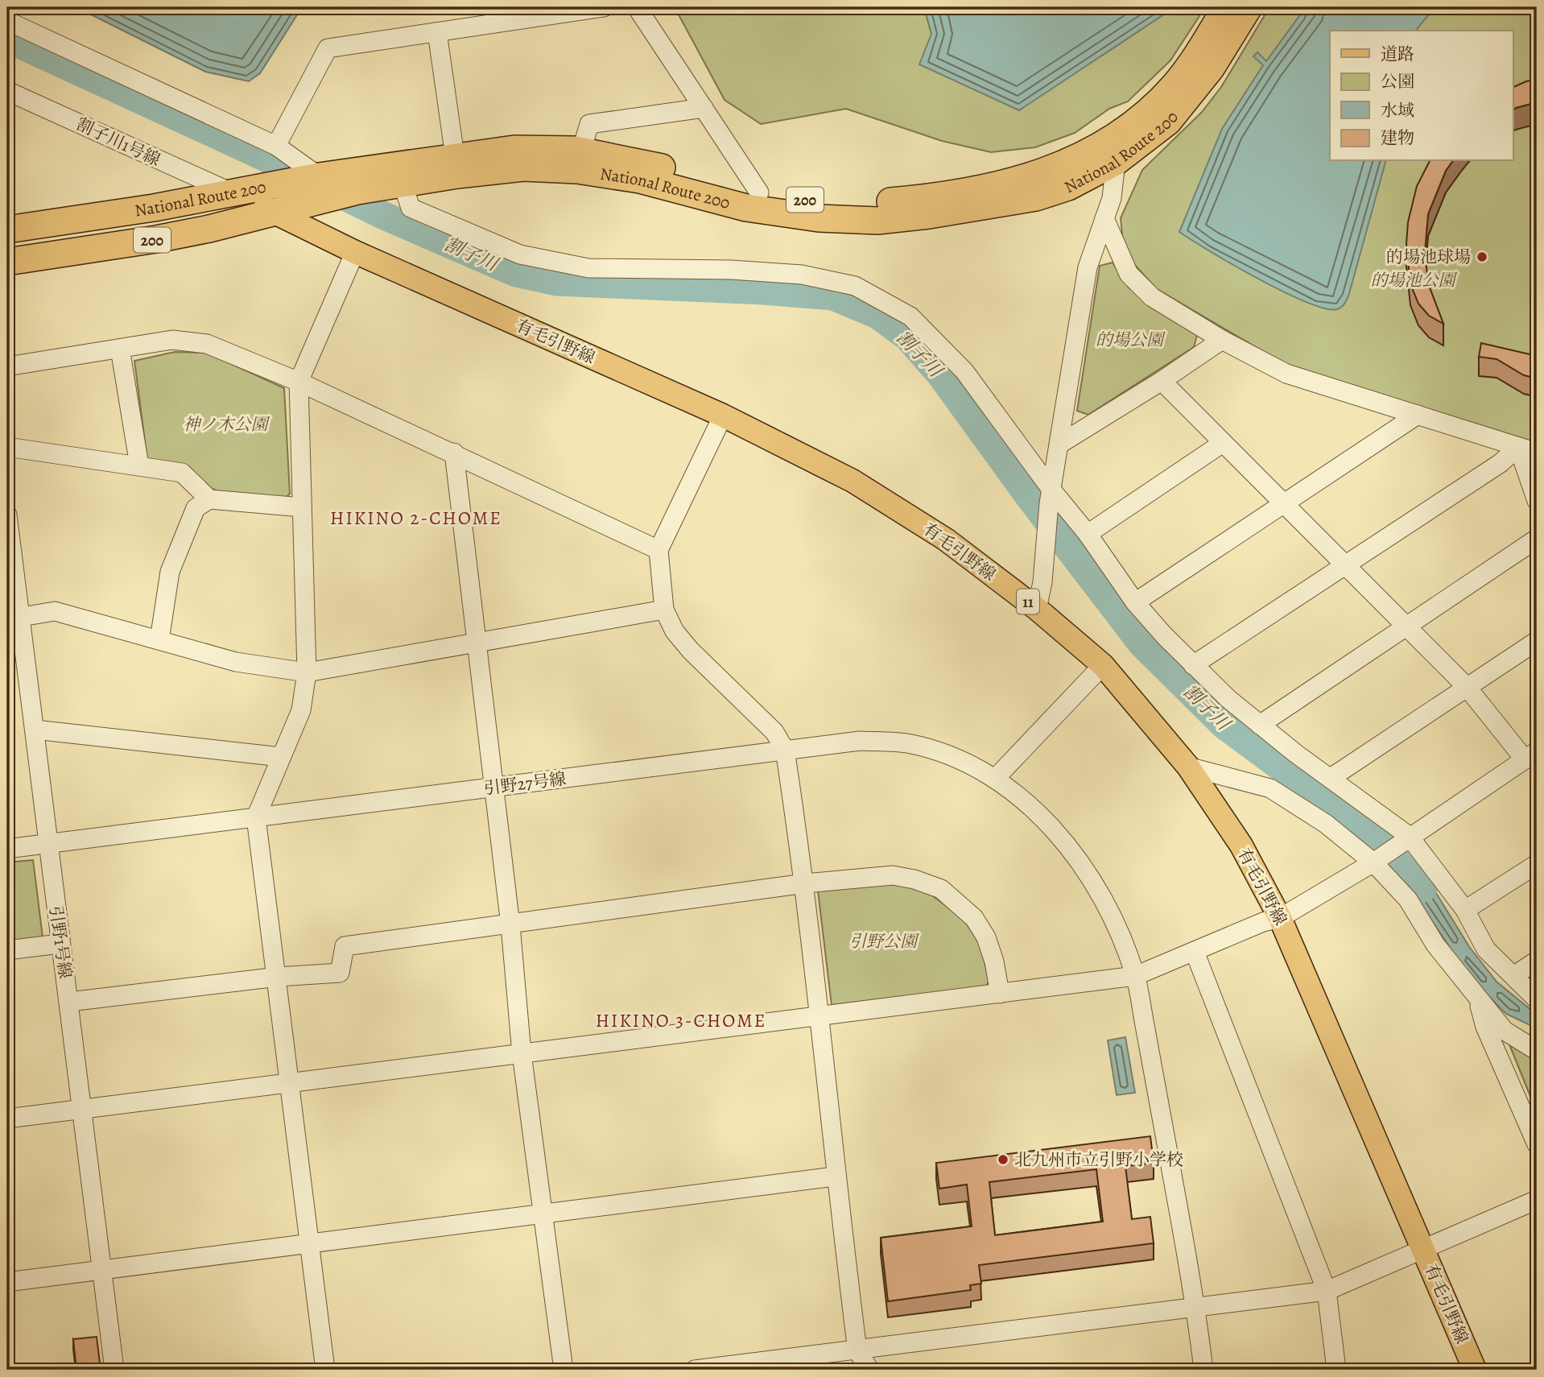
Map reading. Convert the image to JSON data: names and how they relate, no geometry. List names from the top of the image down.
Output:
{
  "streets": {
    "highway": ["National Route 200", "200"],
    "main road": ["有毛引野線", "11"],
    "street": ["割子川1号線", "引野27号線", "引野1号線"]
  },
  "crossings": [
    ["割子川1号線", "National Route 200"],
    ["割子川1号線", "有毛引野線"],
    ["National Route 200", "有毛引野線"],
    ["引野27号線", "引野1号線"]
  ],
  "districts": ["HIKINO 2-CHOME", "HIKINO 3-CHOME"],
  "water": ["割子川"],
  "parks": [
    "的場池公園",
    "的場公園",
    "神ノ木公園",
    "引野公園"
  ],
  "places": ["的場池球場", "北九州市立引野小学校"],
  "legend": [
    "道路",
    "公園",
    "水域",
    "建物"
  ]
}
